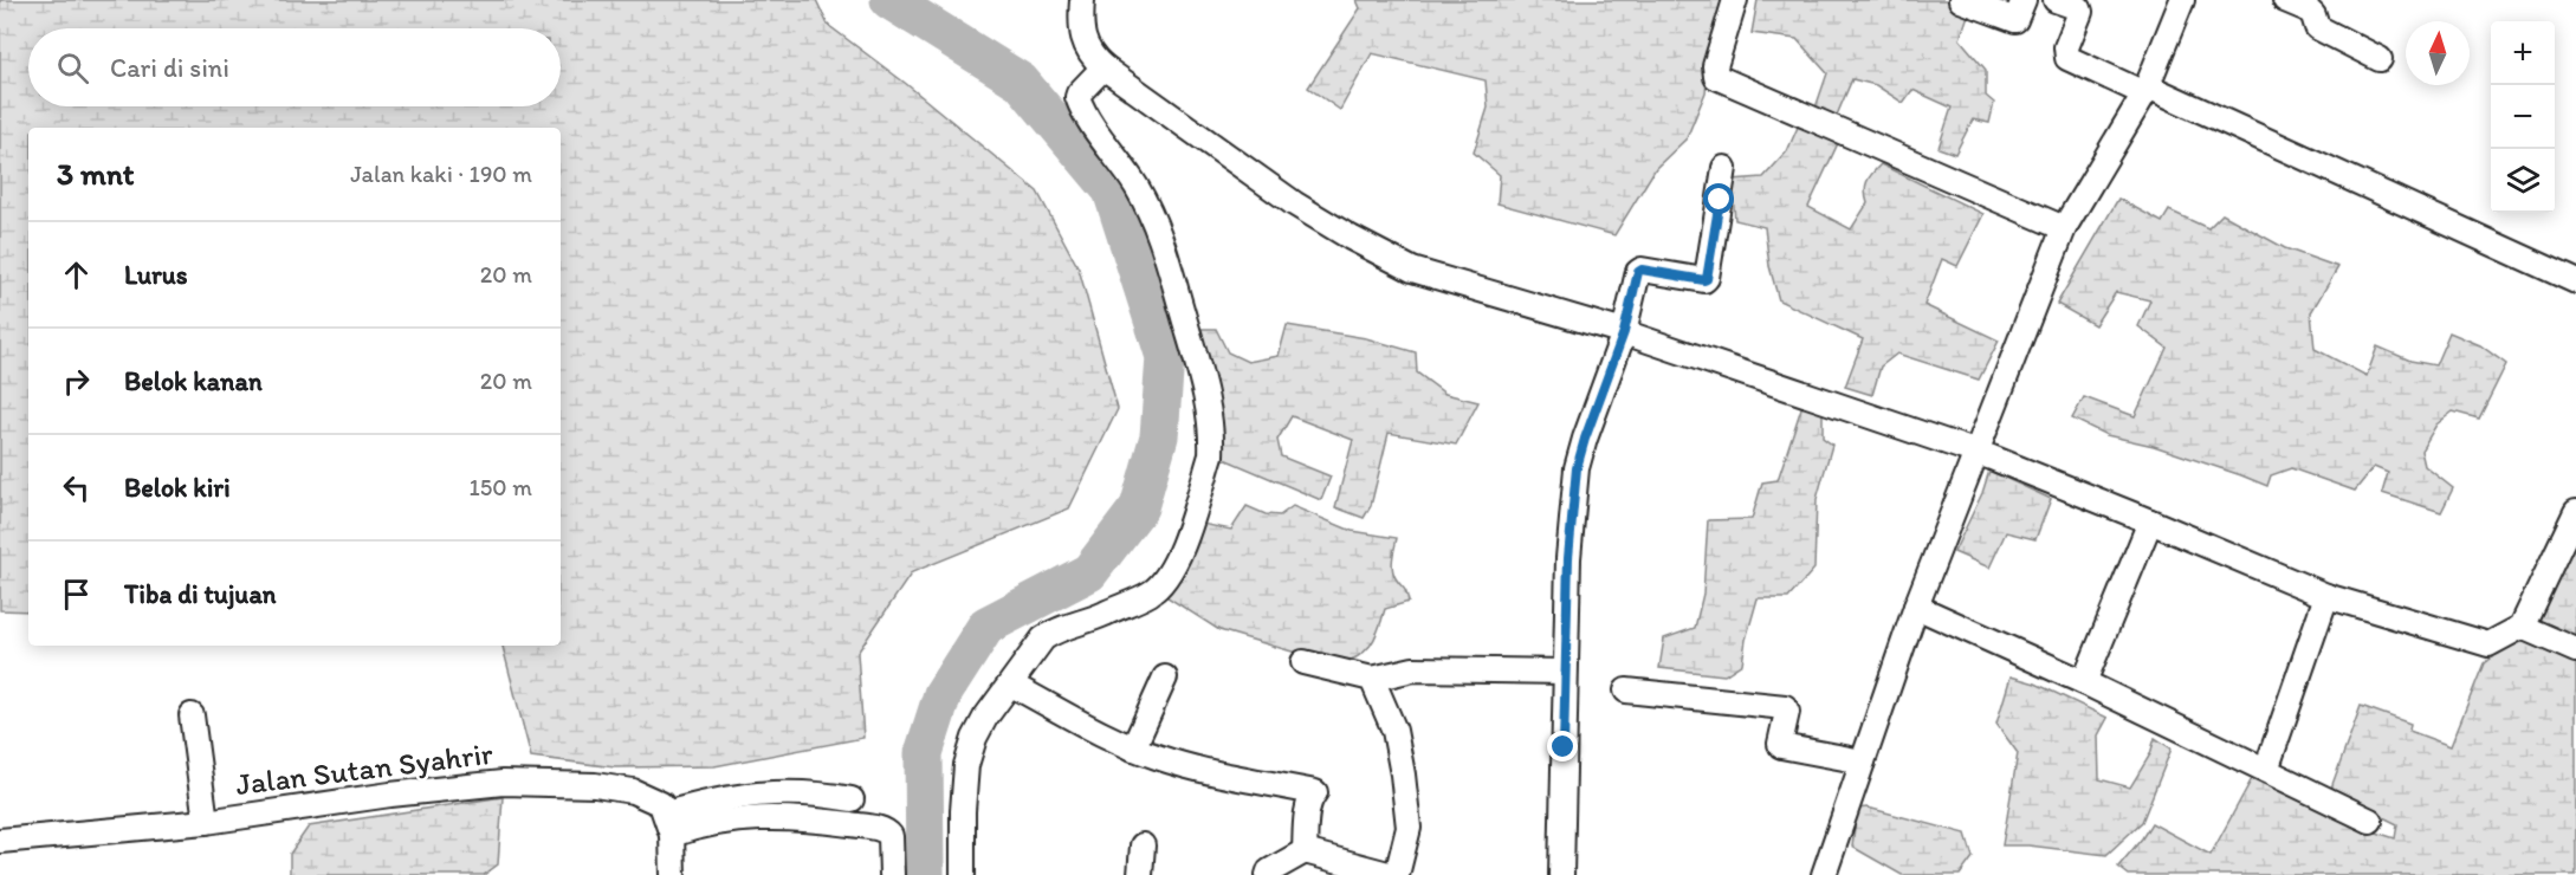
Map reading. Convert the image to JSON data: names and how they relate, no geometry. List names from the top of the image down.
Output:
{
  "streets": {
    "street": ["Jalan Sutan Syahrir"]
  },
  "north": "top",
  "page": {
    "map_buttons": ["+", "−"],
    "search": "Cari di sini",
    "heading": ["3 mnt", "Jalan kaki · 190 m"],
    "list": [
      ["Lurus", "20 m"],
      ["Belok kanan", "20 m"],
      ["Belok kiri", "150 m"],
      "Tiba di tujuan"
    ]
  }
}
